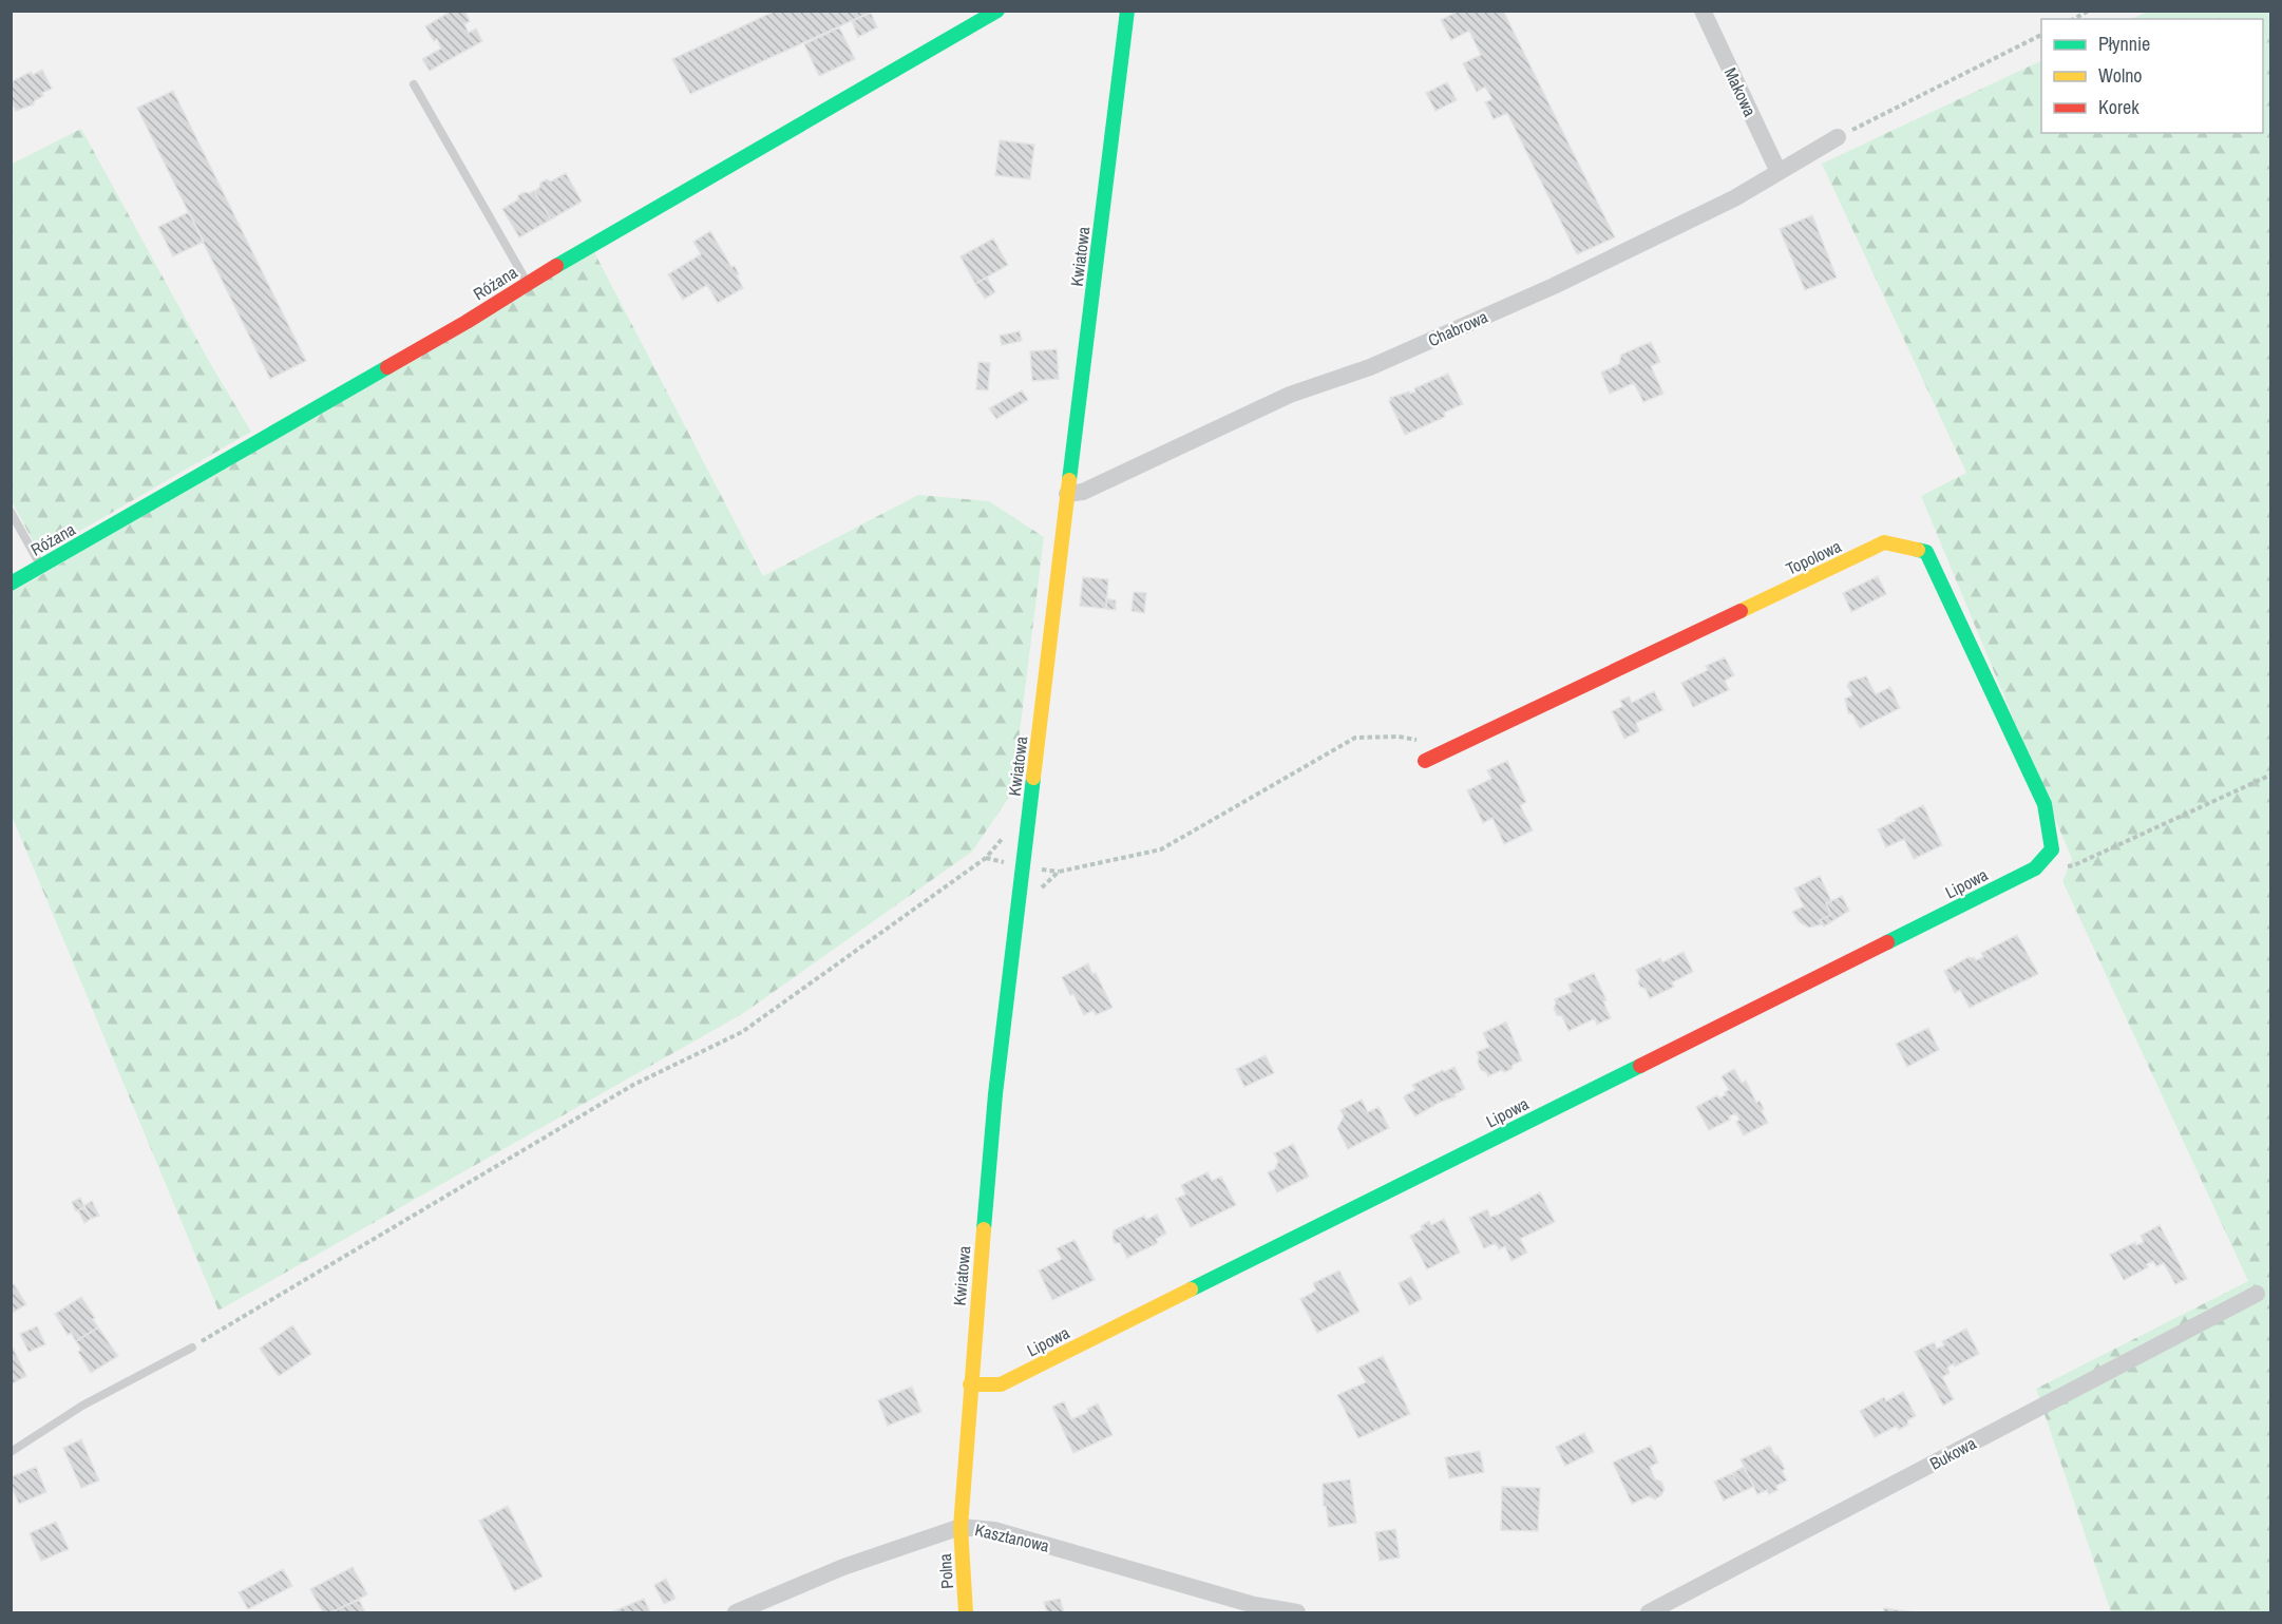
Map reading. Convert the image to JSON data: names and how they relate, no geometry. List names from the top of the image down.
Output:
{
  "streets": {
    "street": [
      "Makowa",
      "Kwiatowa",
      "Różana",
      "Chabrowa",
      "Topolowa",
      "Lipowa",
      "Bukowa",
      "Kasztanowa",
      "Polna"
    ]
  },
  "crossings": [
    ["Makowa", "Chabrowa"],
    ["Kwiatowa", "Chabrowa"],
    ["Kwiatowa", "Lipowa"],
    ["Kwiatowa", "Kasztanowa"],
    ["Kwiatowa", "Polna"],
    ["Topolowa", "Lipowa"],
    ["Kasztanowa", "Polna"]
  ],
  "legend": ["Płynnie", "Wolno", "Korek"]
}
